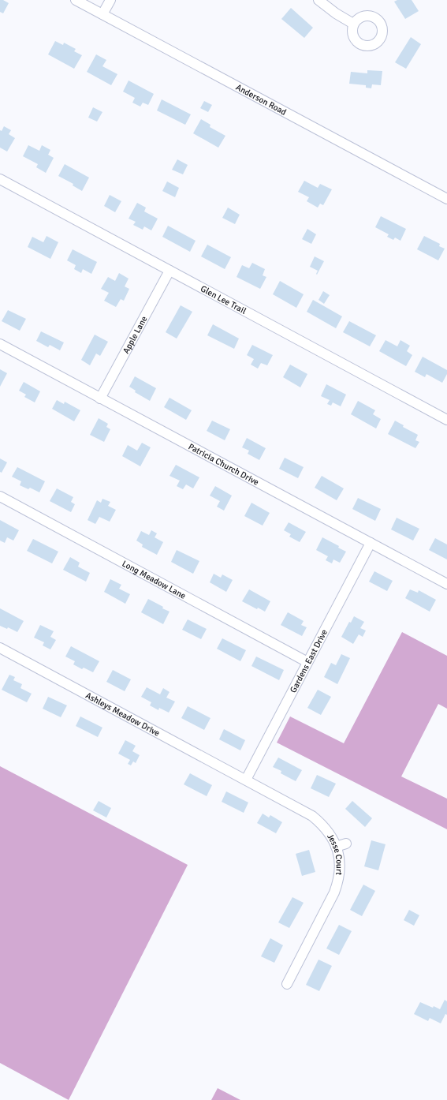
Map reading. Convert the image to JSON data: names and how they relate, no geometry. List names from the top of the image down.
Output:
{
  "streets": {
    "street": [
      "Anderson Road",
      "Glen Lee Trail",
      "Apple Lane",
      "Patricia Church Drive",
      "Long Meadow Lane",
      "Gardens East Drive",
      "Ashleys Meadow Drive",
      "Jesse Court"
    ]
  },
  "crossings": [
    ["Glen Lee Trail", "Apple Lane"],
    ["Apple Lane", "Patricia Church Drive"],
    ["Patricia Church Drive", "Gardens East Drive"],
    ["Long Meadow Lane", "Gardens East Drive"],
    ["Gardens East Drive", "Ashleys Meadow Drive"],
    ["Gardens East Drive", "Jesse Court"],
    ["Ashleys Meadow Drive", "Jesse Court"]
  ]
}
